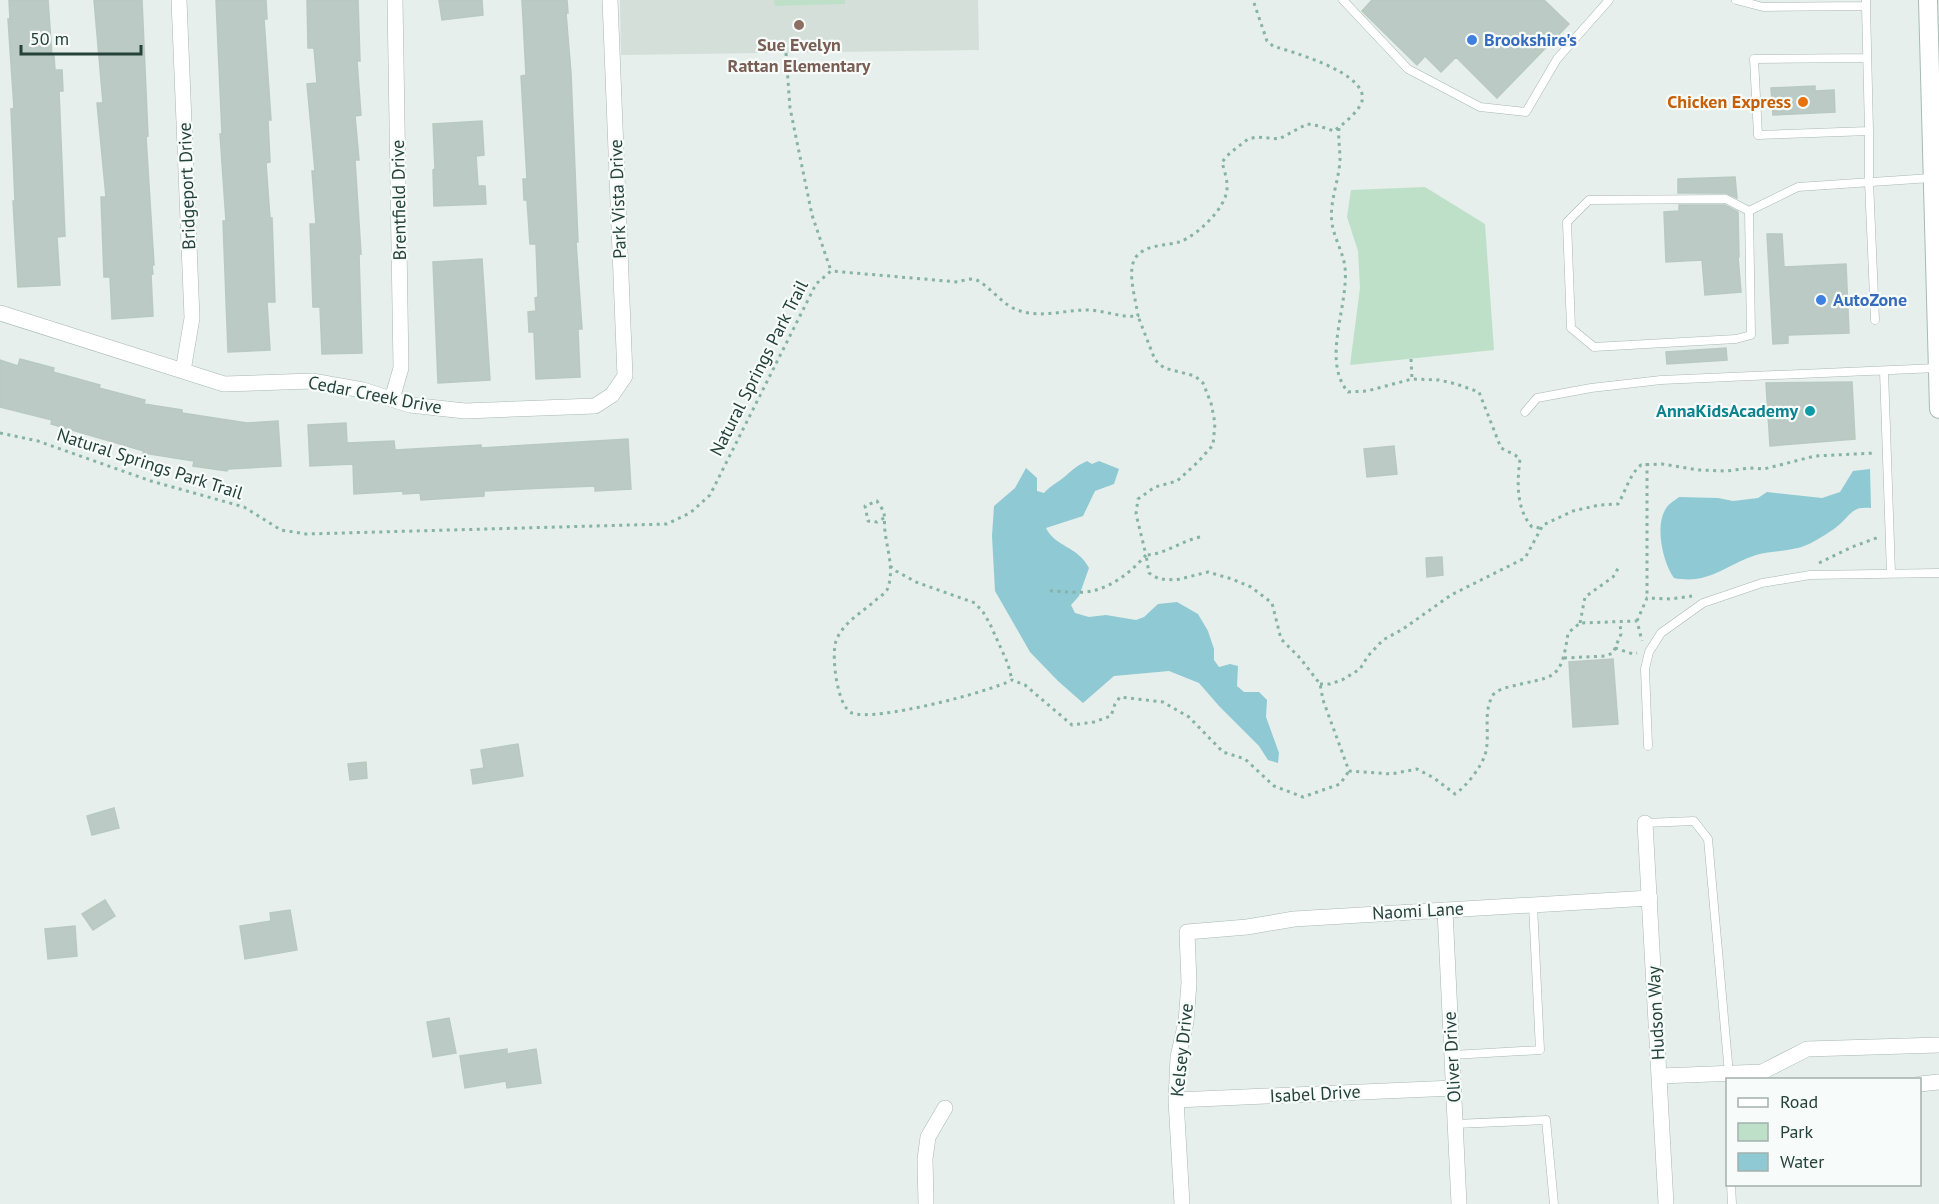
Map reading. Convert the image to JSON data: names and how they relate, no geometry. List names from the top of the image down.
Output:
{
  "streets": {
    "street": [
      "Bridgeport Drive",
      "Park Vista Drive",
      "Brentfield Drive",
      "Cedar Creek Drive",
      "Naomi Lane",
      "Hudson Way",
      "Kelsey Drive",
      "Oliver Drive",
      "Isabel Drive"
    ],
    "path": ["Natural Springs Park Trail"]
  },
  "crossings": [
    ["Bridgeport Drive", "Cedar Creek Drive"],
    ["Park Vista Drive", "Cedar Creek Drive"],
    ["Brentfield Drive", "Cedar Creek Drive"],
    ["Naomi Lane", "Hudson Way"],
    ["Naomi Lane", "Kelsey Drive"],
    ["Naomi Lane", "Oliver Drive"],
    ["Kelsey Drive", "Isabel Drive"],
    ["Oliver Drive", "Isabel Drive"]
  ],
  "places": [
    "Sue Evelyn Rattan Elementary",
    "Brookshire's",
    "Chicken Express",
    "AutoZone",
    "AnnaKidsAcademy"
  ],
  "legend": ["Road", "Park", "Water"],
  "scale_bar": "50 m"
}
